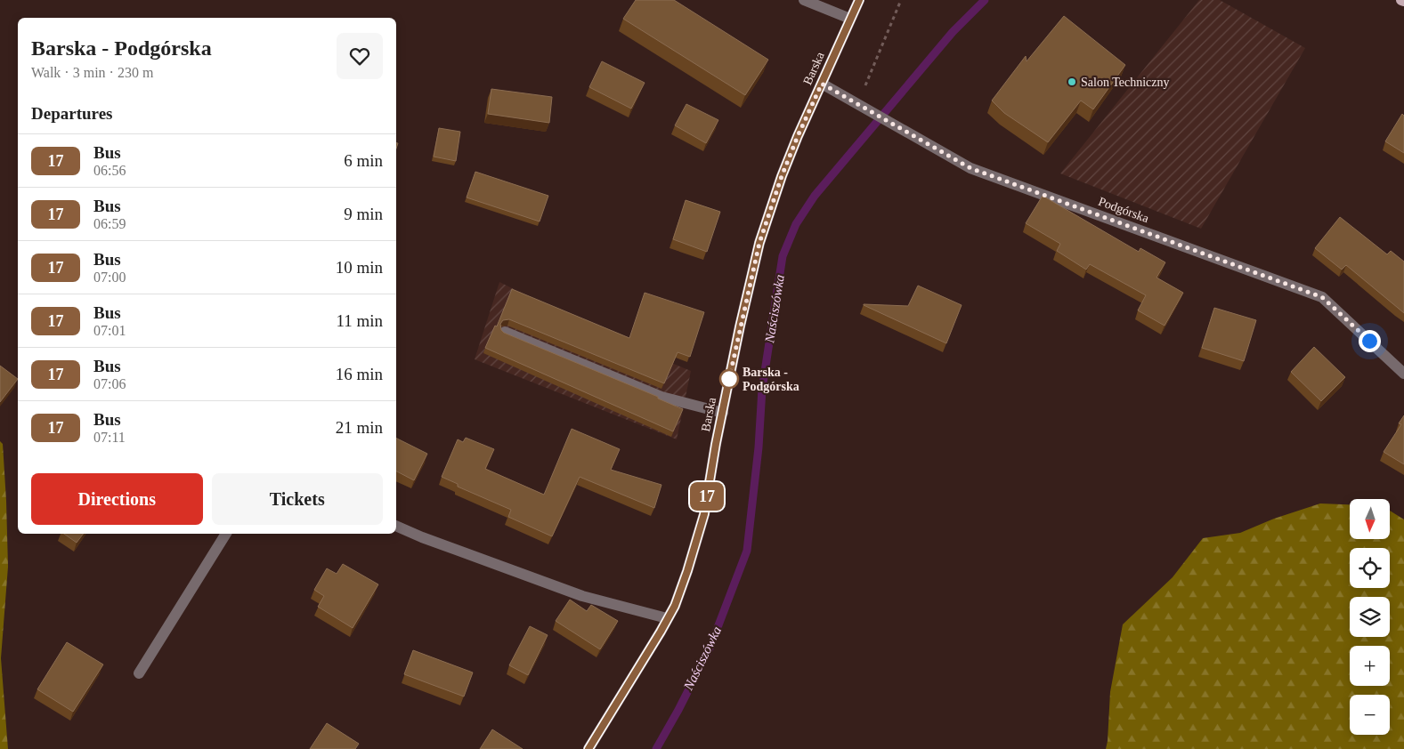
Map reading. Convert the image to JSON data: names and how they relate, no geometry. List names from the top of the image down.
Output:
{
  "streets": {
    "street": ["Barska", "Podgórska"]
  },
  "crossings": [
    ["Barska", "Podgórska"]
  ],
  "water": ["Naściszówka"],
  "places": ["Salon Techniczny", "Barska - Podgórska"],
  "lines": ["bus line 17"],
  "north": "bottom",
  "page": {
    "on_map": "17",
    "heading": [
      ["Barska - Podgórska", "Walk · 3 min · 230 m"],
      "Departures"
    ],
    "list": [
      {
        "mark": "17",
        "name": "Bus",
        "note": "06:56",
        "value": "6 min"
      },
      {
        "mark": "17",
        "name": "Bus",
        "note": "06:59",
        "value": "9 min"
      },
      {
        "mark": "17",
        "name": "Bus",
        "note": "07:00",
        "value": "10 min"
      },
      {
        "mark": "17",
        "name": "Bus",
        "note": "07:01",
        "value": "11 min"
      },
      {
        "mark": "17",
        "name": "Bus",
        "note": "07:06",
        "value": "16 min"
      },
      {
        "mark": "17",
        "name": "Bus",
        "note": "07:11",
        "value": "21 min"
      }
    ],
    "buttons": ["Directions", "Tickets"],
    "map_buttons": ["+", "−"]
  }
}
